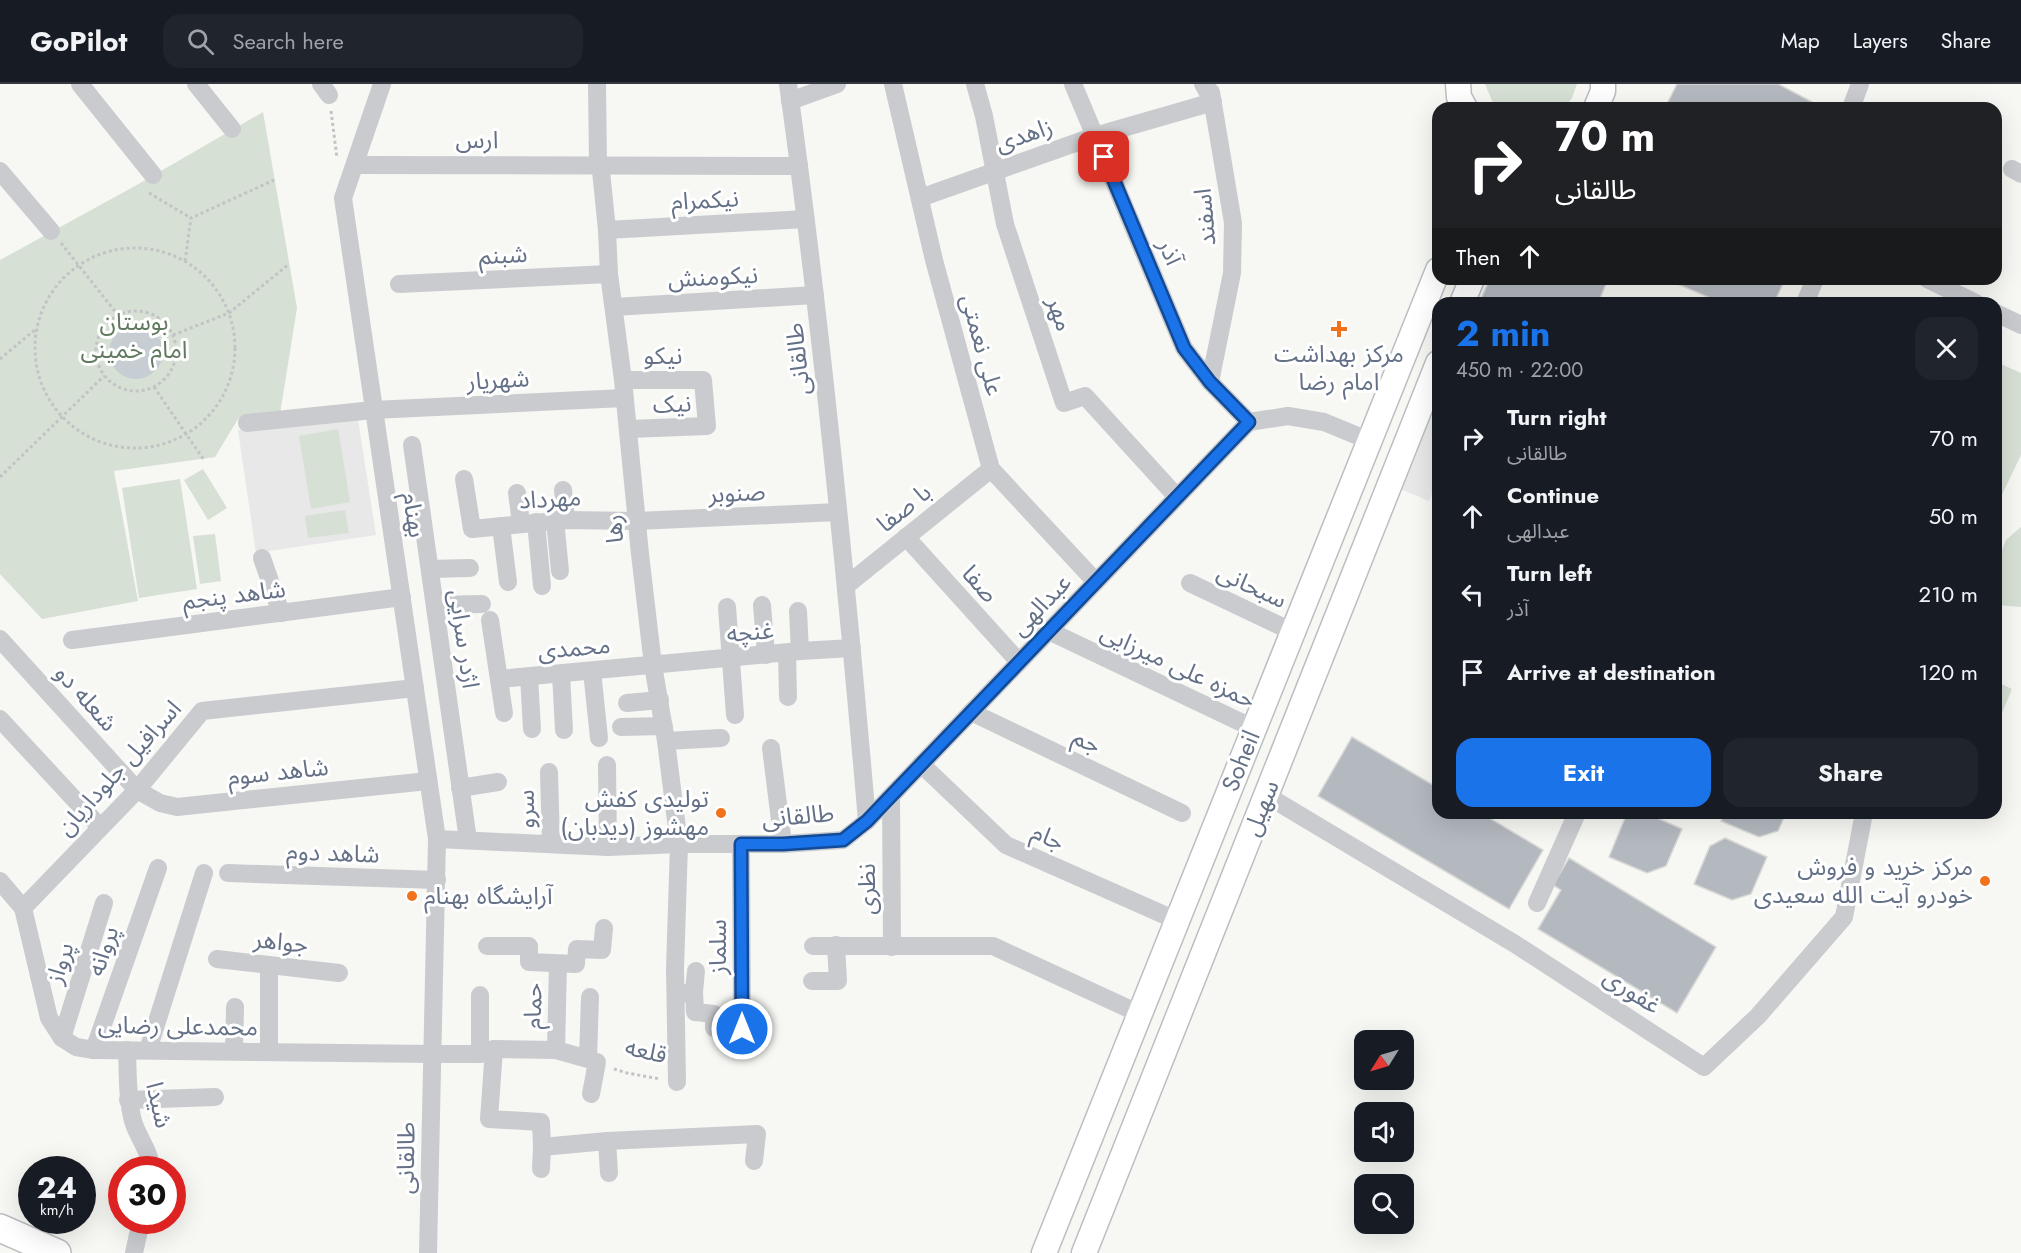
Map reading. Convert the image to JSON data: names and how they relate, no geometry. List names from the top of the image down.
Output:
{
  "streets": {
    "main road": ["Soheil", "سهیل"],
    "street": [
      "زاهدی",
      "ارس",
      "نیکمرام",
      "اسفند",
      "آذر",
      "شبنم",
      "نیکومنش",
      "مهر",
      "علی نعمتی",
      "نیکو",
      "طالقانی",
      "شهریار",
      "نیک",
      "صنوبر",
      "مهرداد",
      "با صفا",
      "بهنام",
      "رها",
      "صفا",
      "سبحانی",
      "شاهد پنجم",
      "عبدالهی",
      "غنچه",
      "اژدر سرایی",
      "محمدی",
      "حمزه علی میرزایی",
      "شعله دو",
      "جم",
      "اسرافیل جلوداریان",
      "شاهد سوم",
      "سرو",
      "جام",
      "شاهد دوم",
      "نظری",
      "جواهر",
      "سلماز",
      "پروانه",
      "پرواز",
      "غفوری",
      "حمام",
      "محمدعلی رضایی",
      "قلعه",
      "شیدا"
    ]
  },
  "crossings": [
    ["زاهدی", "اسفند"],
    ["زاهدی", "آذر"],
    ["زاهدی", "مهر"],
    ["زاهدی", "علی نعمتی"],
    ["ارس", "طالقانی"],
    ["ارس", "بهنام"],
    ["ارس", "رها"],
    ["نیکمرام", "طالقانی"],
    ["نیکمرام", "رها"],
    ["اسفند", "آذر"],
    ["آذر", "عبدالهی"],
    ["شبنم", "رها"],
    ["نیکومنش", "طالقانی"],
    ["نیکومنش", "رها"],
    ["مهر", "عبدالهی"],
    ["علی نعمتی", "با صفا"],
    ["علی نعمتی", "عبدالهی"],
    ["نیکو", "شهریار"],
    ["نیکو", "نیک"],
    ["نیکو", "رها"],
    ["طالقانی", "صنوبر"],
    ["طالقانی", "با صفا"],
    ["طالقانی", "بهنام"],
    ["طالقانی", "رها"],
    ["طالقانی", "عبدالهی"],
    ["طالقانی", "غنچه"],
    ["طالقانی", "اژدر سرایی"],
    ["طالقانی", "سرو"],
    ["طالقانی", "شاهد دوم"],
    ["طالقانی", "سلماز"],
    ["طالقانی", "محمدعلی رضایی"],
    ["شهریار", "بهنام"],
    ["شهریار", "رها"],
    ["نیک", "رها"],
    ["صنوبر", "مهرداد"],
    ["صنوبر", "رها"],
    ["مهرداد", "رها"],
    ["با صفا", "صفا"],
    ["بهنام", "شاهد پنجم"],
    ["بهنام", "اسرافیل جلوداریان"],
    ["بهنام", "شاهد سوم"],
    ["رها", "غنچه"],
    ["رها", "محمدی"],
    ["رها", "قلعه"],
    ["صفا", "عبدالهی"],
    ["سبحانی", "Soheil"],
    ["عبدالهی", "حمزه علی میرزایی"],
    ["عبدالهی", "جم"],
    ["عبدالهی", "جام"],
    ["عبدالهی", "نظری"],
    ["غنچه", "محمدی"],
    ["حمزه علی میرزایی", "Soheil"],
    ["شعله دو", "اسرافیل جلوداریان"],
    ["شعله دو", "شاهد سوم"],
    ["Soheil", "جام"],
    ["اسرافیل جلوداریان", "شاهد سوم"],
    ["سهیل", "غفوری"],
    ["پروانه", "محمدعلی رضایی"],
    ["پرواز", "محمدعلی رضایی"],
    ["حمام", "قلعه"],
    ["محمدعلی رضایی", "قلعه"],
    ["محمدعلی رضایی", "شیدا"]
  ],
  "parks": ["بوستان امام خمینی"],
  "places": {
    "health": ["مرکز بهداشت امام رضا"],
    "other": ["تولیدی کفش مهشوز (دیدبان)", "مرکز خرید و فروش خودرو آیت الله سعیدی", "آرایشگاه بهنام"]
  },
  "north": "bottom left",
  "page": {
    "header": "GoPilot",
    "search": "Search here",
    "nav": ["Map", "Layers", "Share"],
    "turn": ["70 m", "طالقانی"],
    "then": "Then",
    "heading": ["2 min", "450 m · 22:00"],
    "list": [
      {
        "name": "Turn right",
        "note": "طالقانی",
        "value": "70 m"
      },
      {
        "name": "Continue",
        "note": "عبدالهی",
        "value": "50 m"
      },
      {
        "name": "Turn left",
        "note": "آذر",
        "value": "210 m"
      },
      {
        "name": "Arrive at destination",
        "value": "120 m"
      }
    ],
    "buttons": ["Exit", "Share"],
    "speed": "24 km/h",
    "limit": "30"
  }
}
